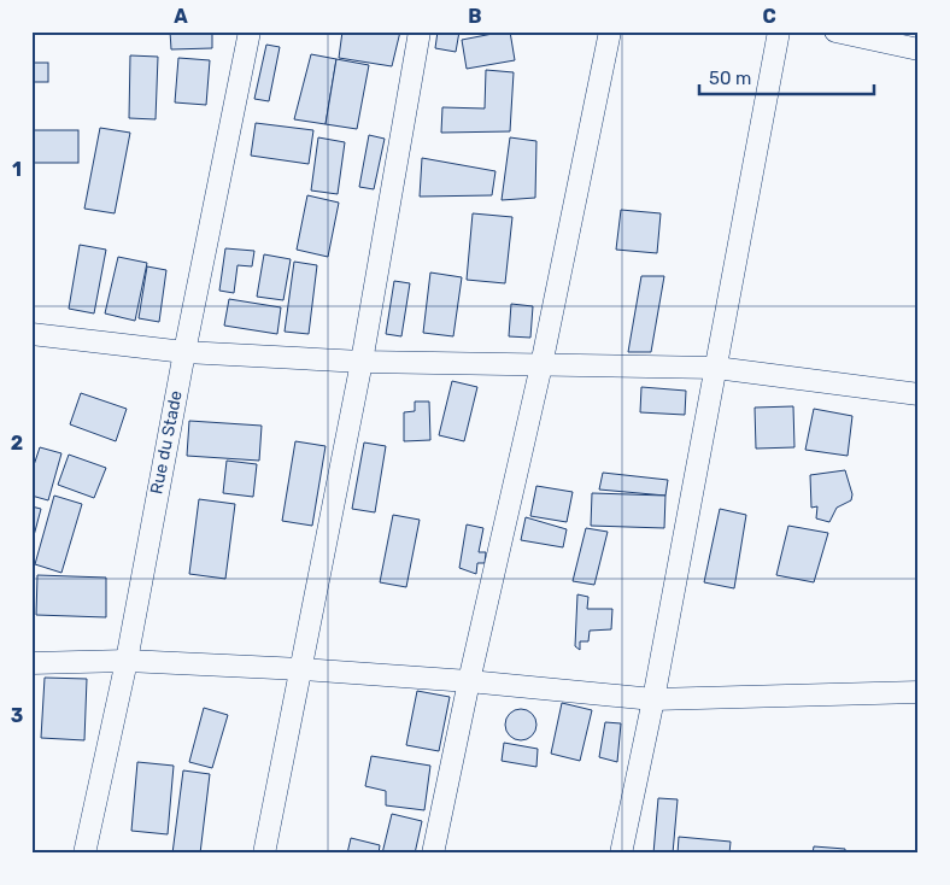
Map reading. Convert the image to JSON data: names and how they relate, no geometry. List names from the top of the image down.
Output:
{
  "streets": {
    "street": ["Rue du Stade"]
  },
  "scale_bar": "50 m",
  "grid": {
    "columns": ["A", "B", "C"],
    "rows": ["1", "2", "3"]
  }
}
